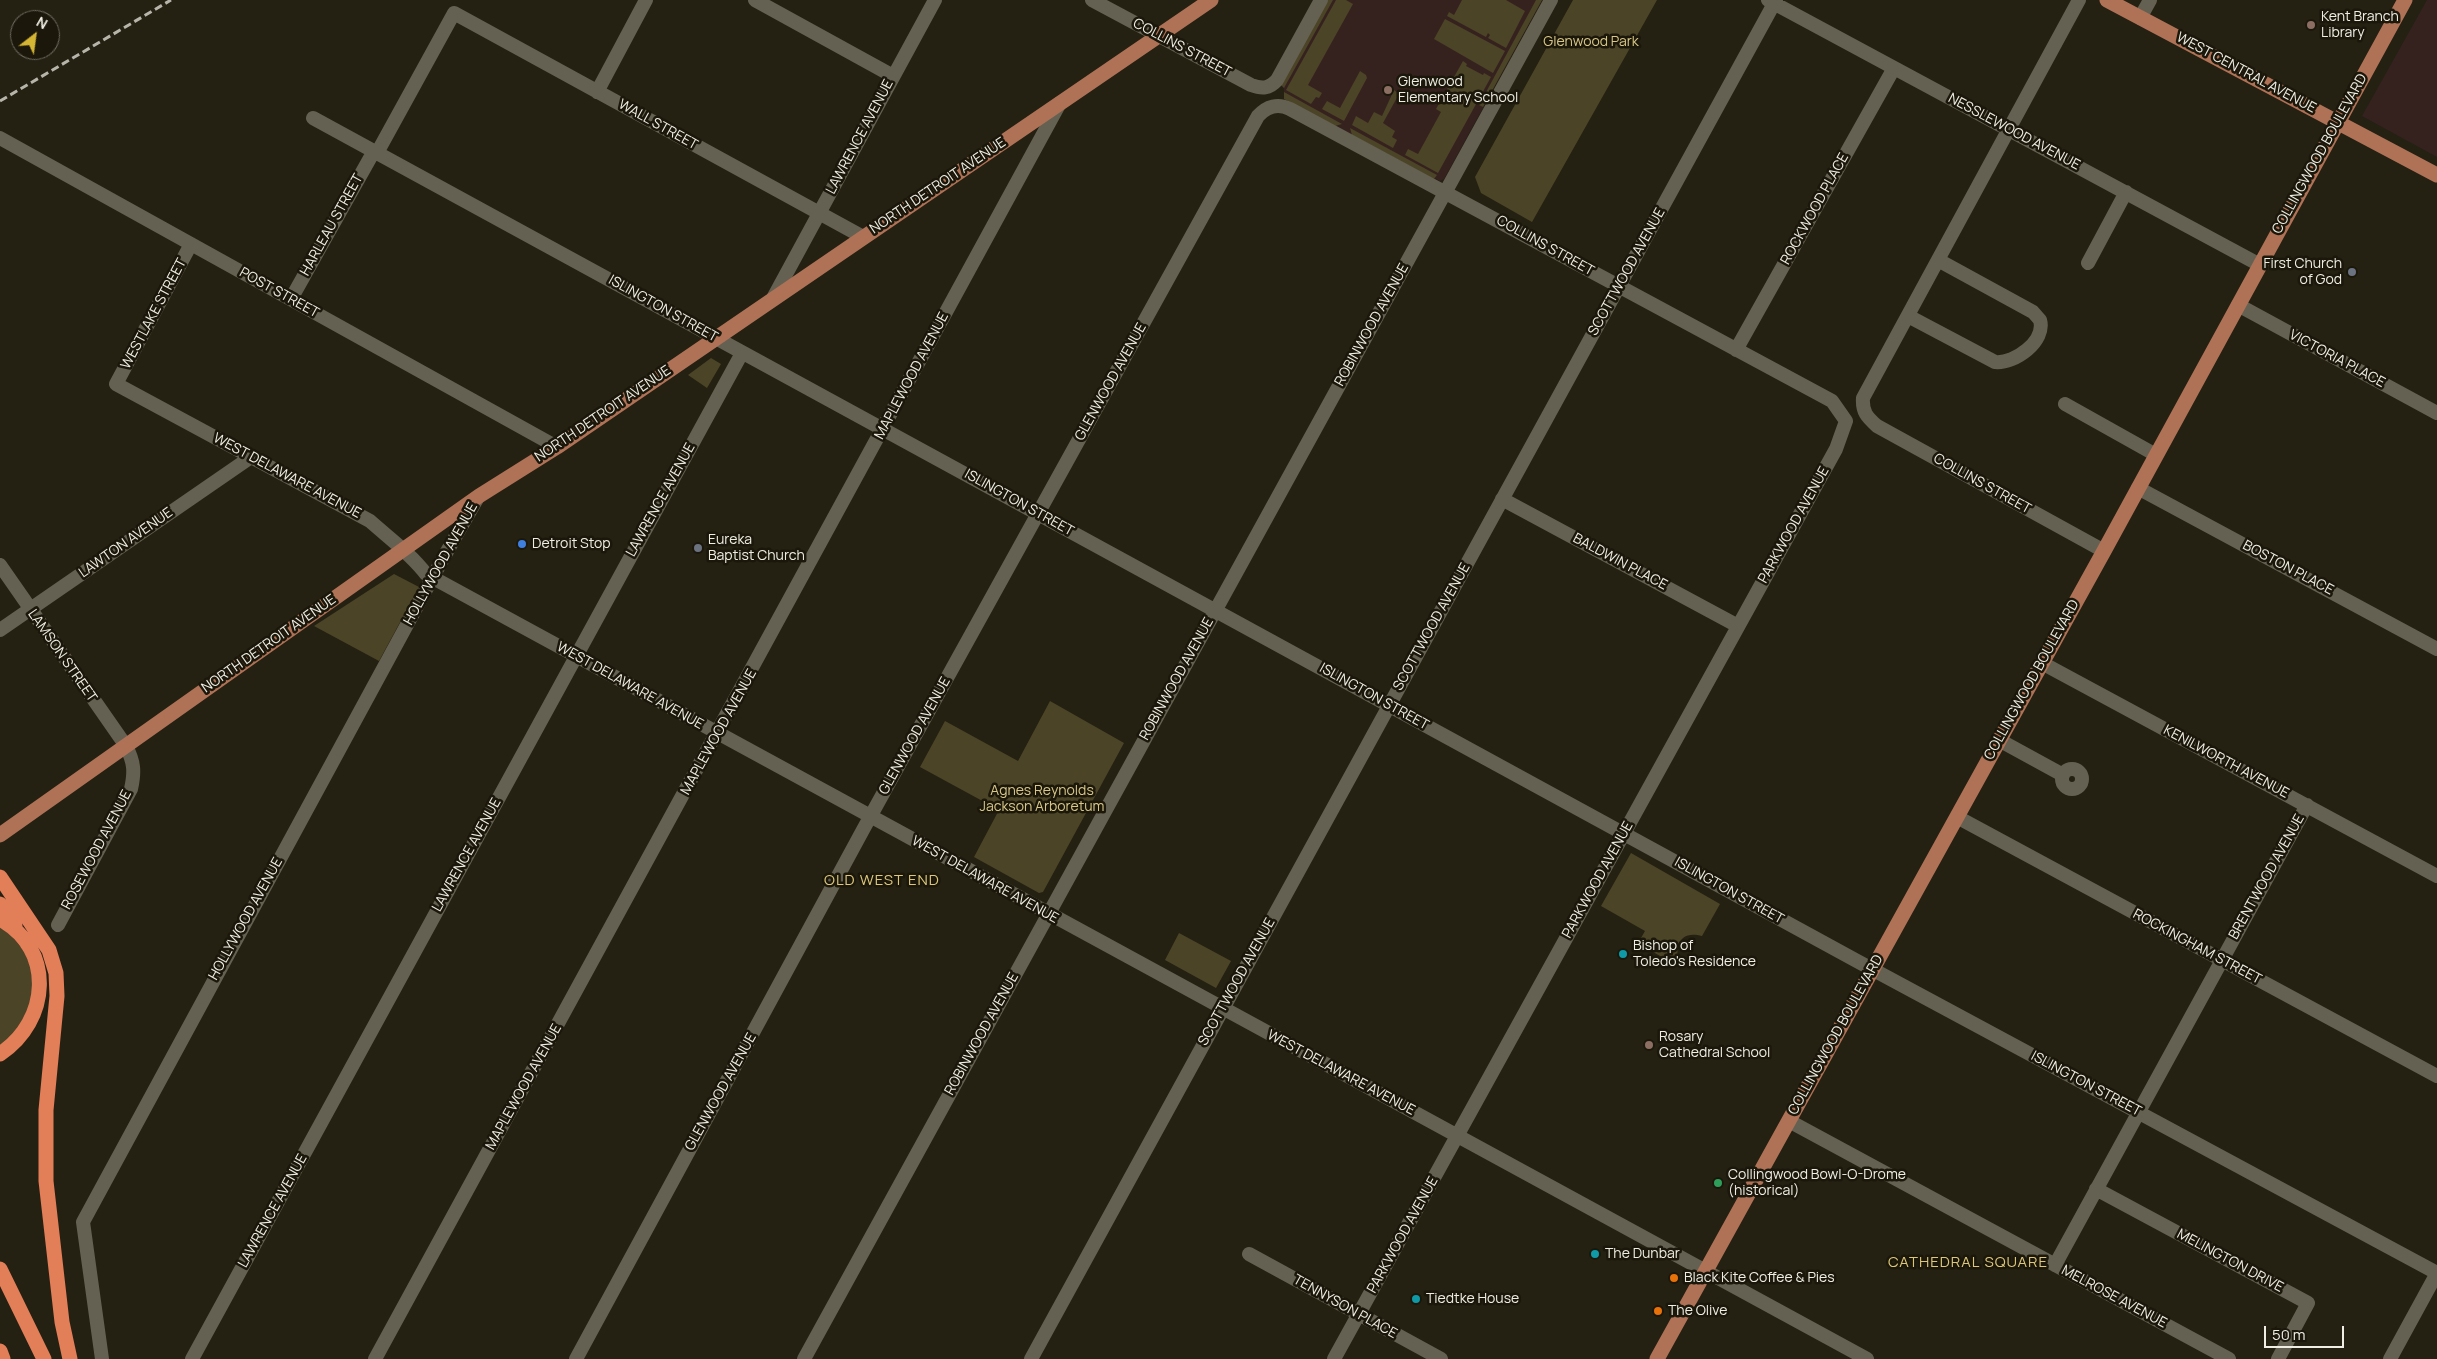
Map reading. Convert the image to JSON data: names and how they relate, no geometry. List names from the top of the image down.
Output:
{
  "streets": {
    "main road": ["WEST CENTRAL AVENUE", "COLLINGWOOD BOULEVARD", "NORTH DETROIT AVENUE"],
    "street": [
      "COLLINS STREET",
      "WALL STREET",
      "NESSLEWOOD AVENUE",
      "LAWRENCE AVENUE",
      "ROCKWOOD PLACE",
      "HARLEAU STREET",
      "SCOTTWOOD AVENUE",
      "POST STREET",
      "ISLINGTON STREET",
      "WESTLAKE STREET",
      "ROBINWOOD AVENUE",
      "VICTORIA PLACE",
      "MAPLEWOOD AVENUE",
      "GLENWOOD AVENUE",
      "WEST DELAWARE AVENUE",
      "PARKWOOD AVENUE",
      "LAWTON AVENUE",
      "BALDWIN PLACE",
      "HOLLYWOOD AVENUE",
      "BOSTON PLACE",
      "LAMSON STREET",
      "KENILWORTH AVENUE",
      "ROSEWOOD AVENUE",
      "BRENTWOOD AVENUE",
      "ROCKINGHAM STREET",
      "MELINGTON DRIVE",
      "MELROSE AVENUE",
      "TENNYSON PLACE"
    ]
  },
  "crossings": [
    ["COLLINS STREET", "COLLINGWOOD BOULEVARD"],
    ["COLLINS STREET", "NORTH DETROIT AVENUE"],
    ["COLLINS STREET", "ROCKWOOD PLACE"],
    ["COLLINS STREET", "SCOTTWOOD AVENUE"],
    ["COLLINS STREET", "ROBINWOOD AVENUE"],
    ["COLLINS STREET", "GLENWOOD AVENUE"],
    ["COLLINS STREET", "PARKWOOD AVENUE"],
    ["WEST CENTRAL AVENUE", "COLLINGWOOD BOULEVARD"],
    ["WALL STREET", "LAWRENCE AVENUE"],
    ["WALL STREET", "NORTH DETROIT AVENUE"],
    ["WALL STREET", "HARLEAU STREET"],
    ["NESSLEWOOD AVENUE", "COLLINGWOOD BOULEVARD"],
    ["NESSLEWOOD AVENUE", "ROCKWOOD PLACE"],
    ["NESSLEWOOD AVENUE", "SCOTTWOOD AVENUE"],
    ["LAWRENCE AVENUE", "NORTH DETROIT AVENUE"],
    ["LAWRENCE AVENUE", "ISLINGTON STREET"],
    ["LAWRENCE AVENUE", "WEST DELAWARE AVENUE"],
    ["COLLINGWOOD BOULEVARD", "ISLINGTON STREET"],
    ["COLLINGWOOD BOULEVARD", "VICTORIA PLACE"],
    ["COLLINGWOOD BOULEVARD", "WEST DELAWARE AVENUE"],
    ["COLLINGWOOD BOULEVARD", "BOSTON PLACE"],
    ["COLLINGWOOD BOULEVARD", "KENILWORTH AVENUE"],
    ["COLLINGWOOD BOULEVARD", "ROCKINGHAM STREET"],
    ["COLLINGWOOD BOULEVARD", "MELROSE AVENUE"],
    ["NORTH DETROIT AVENUE", "POST STREET"],
    ["NORTH DETROIT AVENUE", "ISLINGTON STREET"],
    ["NORTH DETROIT AVENUE", "MAPLEWOOD AVENUE"],
    ["NORTH DETROIT AVENUE", "WEST DELAWARE AVENUE"],
    ["NORTH DETROIT AVENUE", "HOLLYWOOD AVENUE"],
    ["NORTH DETROIT AVENUE", "LAMSON STREET"],
    ["NORTH DETROIT AVENUE", "ROSEWOOD AVENUE"],
    ["HARLEAU STREET", "POST STREET"],
    ["HARLEAU STREET", "ISLINGTON STREET"],
    ["SCOTTWOOD AVENUE", "ISLINGTON STREET"],
    ["SCOTTWOOD AVENUE", "WEST DELAWARE AVENUE"],
    ["SCOTTWOOD AVENUE", "BALDWIN PLACE"],
    ["POST STREET", "WESTLAKE STREET"],
    ["ISLINGTON STREET", "ROBINWOOD AVENUE"],
    ["ISLINGTON STREET", "MAPLEWOOD AVENUE"],
    ["ISLINGTON STREET", "GLENWOOD AVENUE"],
    ["ISLINGTON STREET", "PARKWOOD AVENUE"],
    ["ISLINGTON STREET", "BRENTWOOD AVENUE"],
    ["WESTLAKE STREET", "WEST DELAWARE AVENUE"],
    ["ROBINWOOD AVENUE", "WEST DELAWARE AVENUE"],
    ["MAPLEWOOD AVENUE", "WEST DELAWARE AVENUE"],
    ["GLENWOOD AVENUE", "WEST DELAWARE AVENUE"],
    ["WEST DELAWARE AVENUE", "PARKWOOD AVENUE"],
    ["WEST DELAWARE AVENUE", "LAWTON AVENUE"],
    ["WEST DELAWARE AVENUE", "HOLLYWOOD AVENUE"],
    ["PARKWOOD AVENUE", "BALDWIN PLACE"],
    ["PARKWOOD AVENUE", "TENNYSON PLACE"],
    ["LAWTON AVENUE", "LAMSON STREET"],
    ["LAMSON STREET", "ROSEWOOD AVENUE"],
    ["KENILWORTH AVENUE", "BRENTWOOD AVENUE"],
    ["BRENTWOOD AVENUE", "ROCKINGHAM STREET"],
    ["BRENTWOOD AVENUE", "MELINGTON DRIVE"],
    ["BRENTWOOD AVENUE", "MELROSE AVENUE"]
  ],
  "districts": ["OLD WEST END", "CATHEDRAL SQUARE"],
  "parks": ["Glenwood Park", "Agnes Reynolds Jackson Arboretum"],
  "places": [
    "Kent Branch Library",
    "Glenwood Elementary School",
    "First Church of God",
    "Detroit Stop",
    "Eureka Baptist Church",
    "Bishop of Toledo's Residence",
    "Rosary Cathedral School",
    "Collingwood Bowl-O-Drome (historical)",
    "The Dunbar",
    "Black Kite Coffee & Pies",
    "Tiedtke House",
    "The Olive"
  ],
  "scale_bar": "50 m",
  "north": "top right"
}
